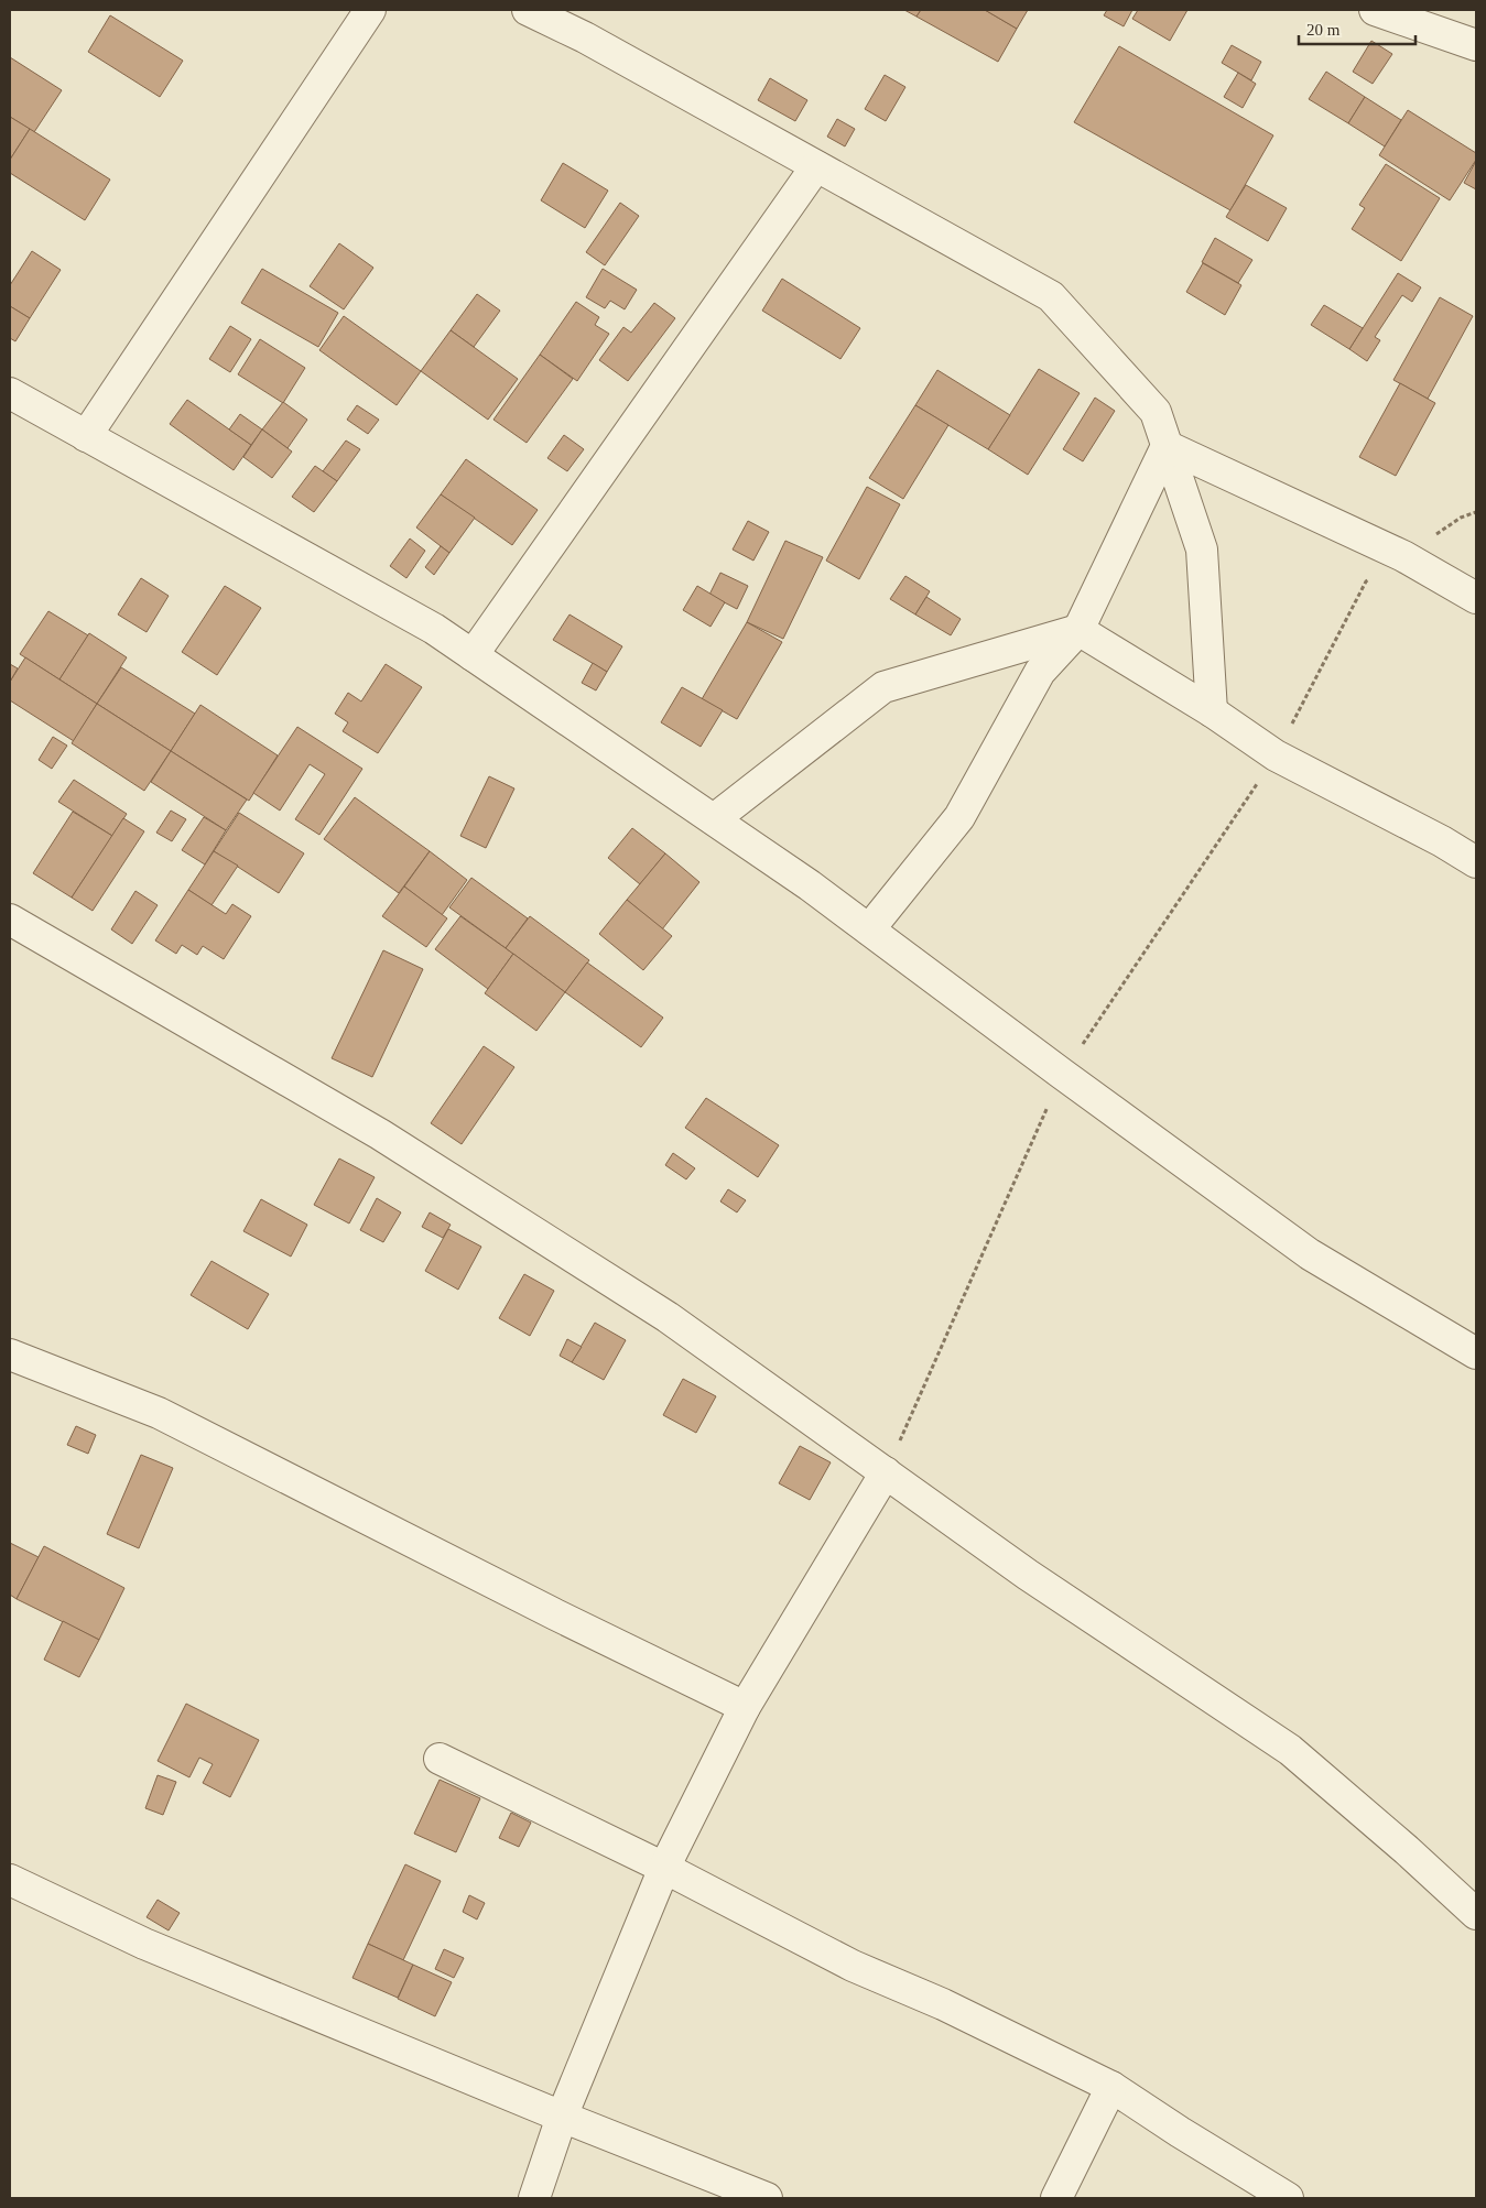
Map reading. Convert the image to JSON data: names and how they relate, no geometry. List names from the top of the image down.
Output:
{
  "scale_bar": "20 m"
}
